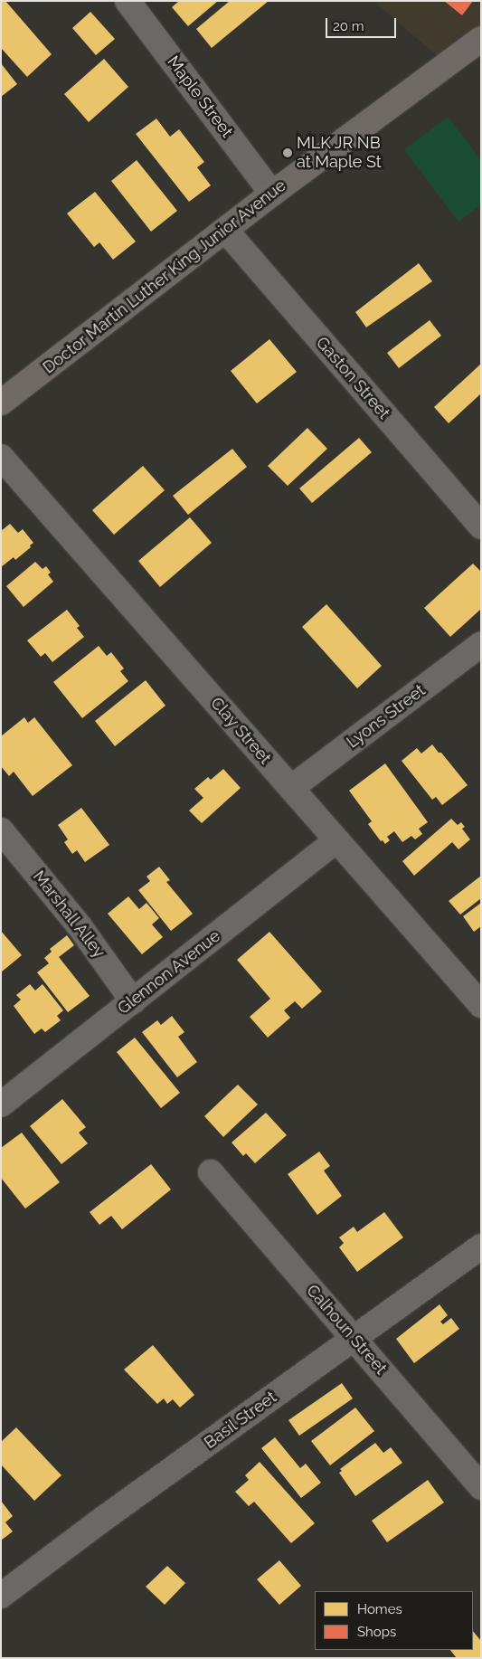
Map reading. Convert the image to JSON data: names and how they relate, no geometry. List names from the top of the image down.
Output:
{
  "streets": {
    "main road": ["Doctor Martin Luther King Junior Avenue"],
    "street": [
      "Maple Street",
      "Gaston Street",
      "Lyons Street",
      "Clay Street",
      "Marshall Alley",
      "Glennon Avenue",
      "Calhoun Street",
      "Basil Street"
    ]
  },
  "crossings": [
    ["Maple Street", "Doctor Martin Luther King Junior Avenue"],
    ["Doctor Martin Luther King Junior Avenue", "Gaston Street"],
    ["Lyons Street", "Clay Street"],
    ["Clay Street", "Glennon Avenue"],
    ["Marshall Alley", "Glennon Avenue"],
    ["Calhoun Street", "Basil Street"]
  ],
  "places": ["MLK JR NB at Maple St"],
  "legend": ["Homes", "Shops"],
  "scale_bar": "20 m"
}
